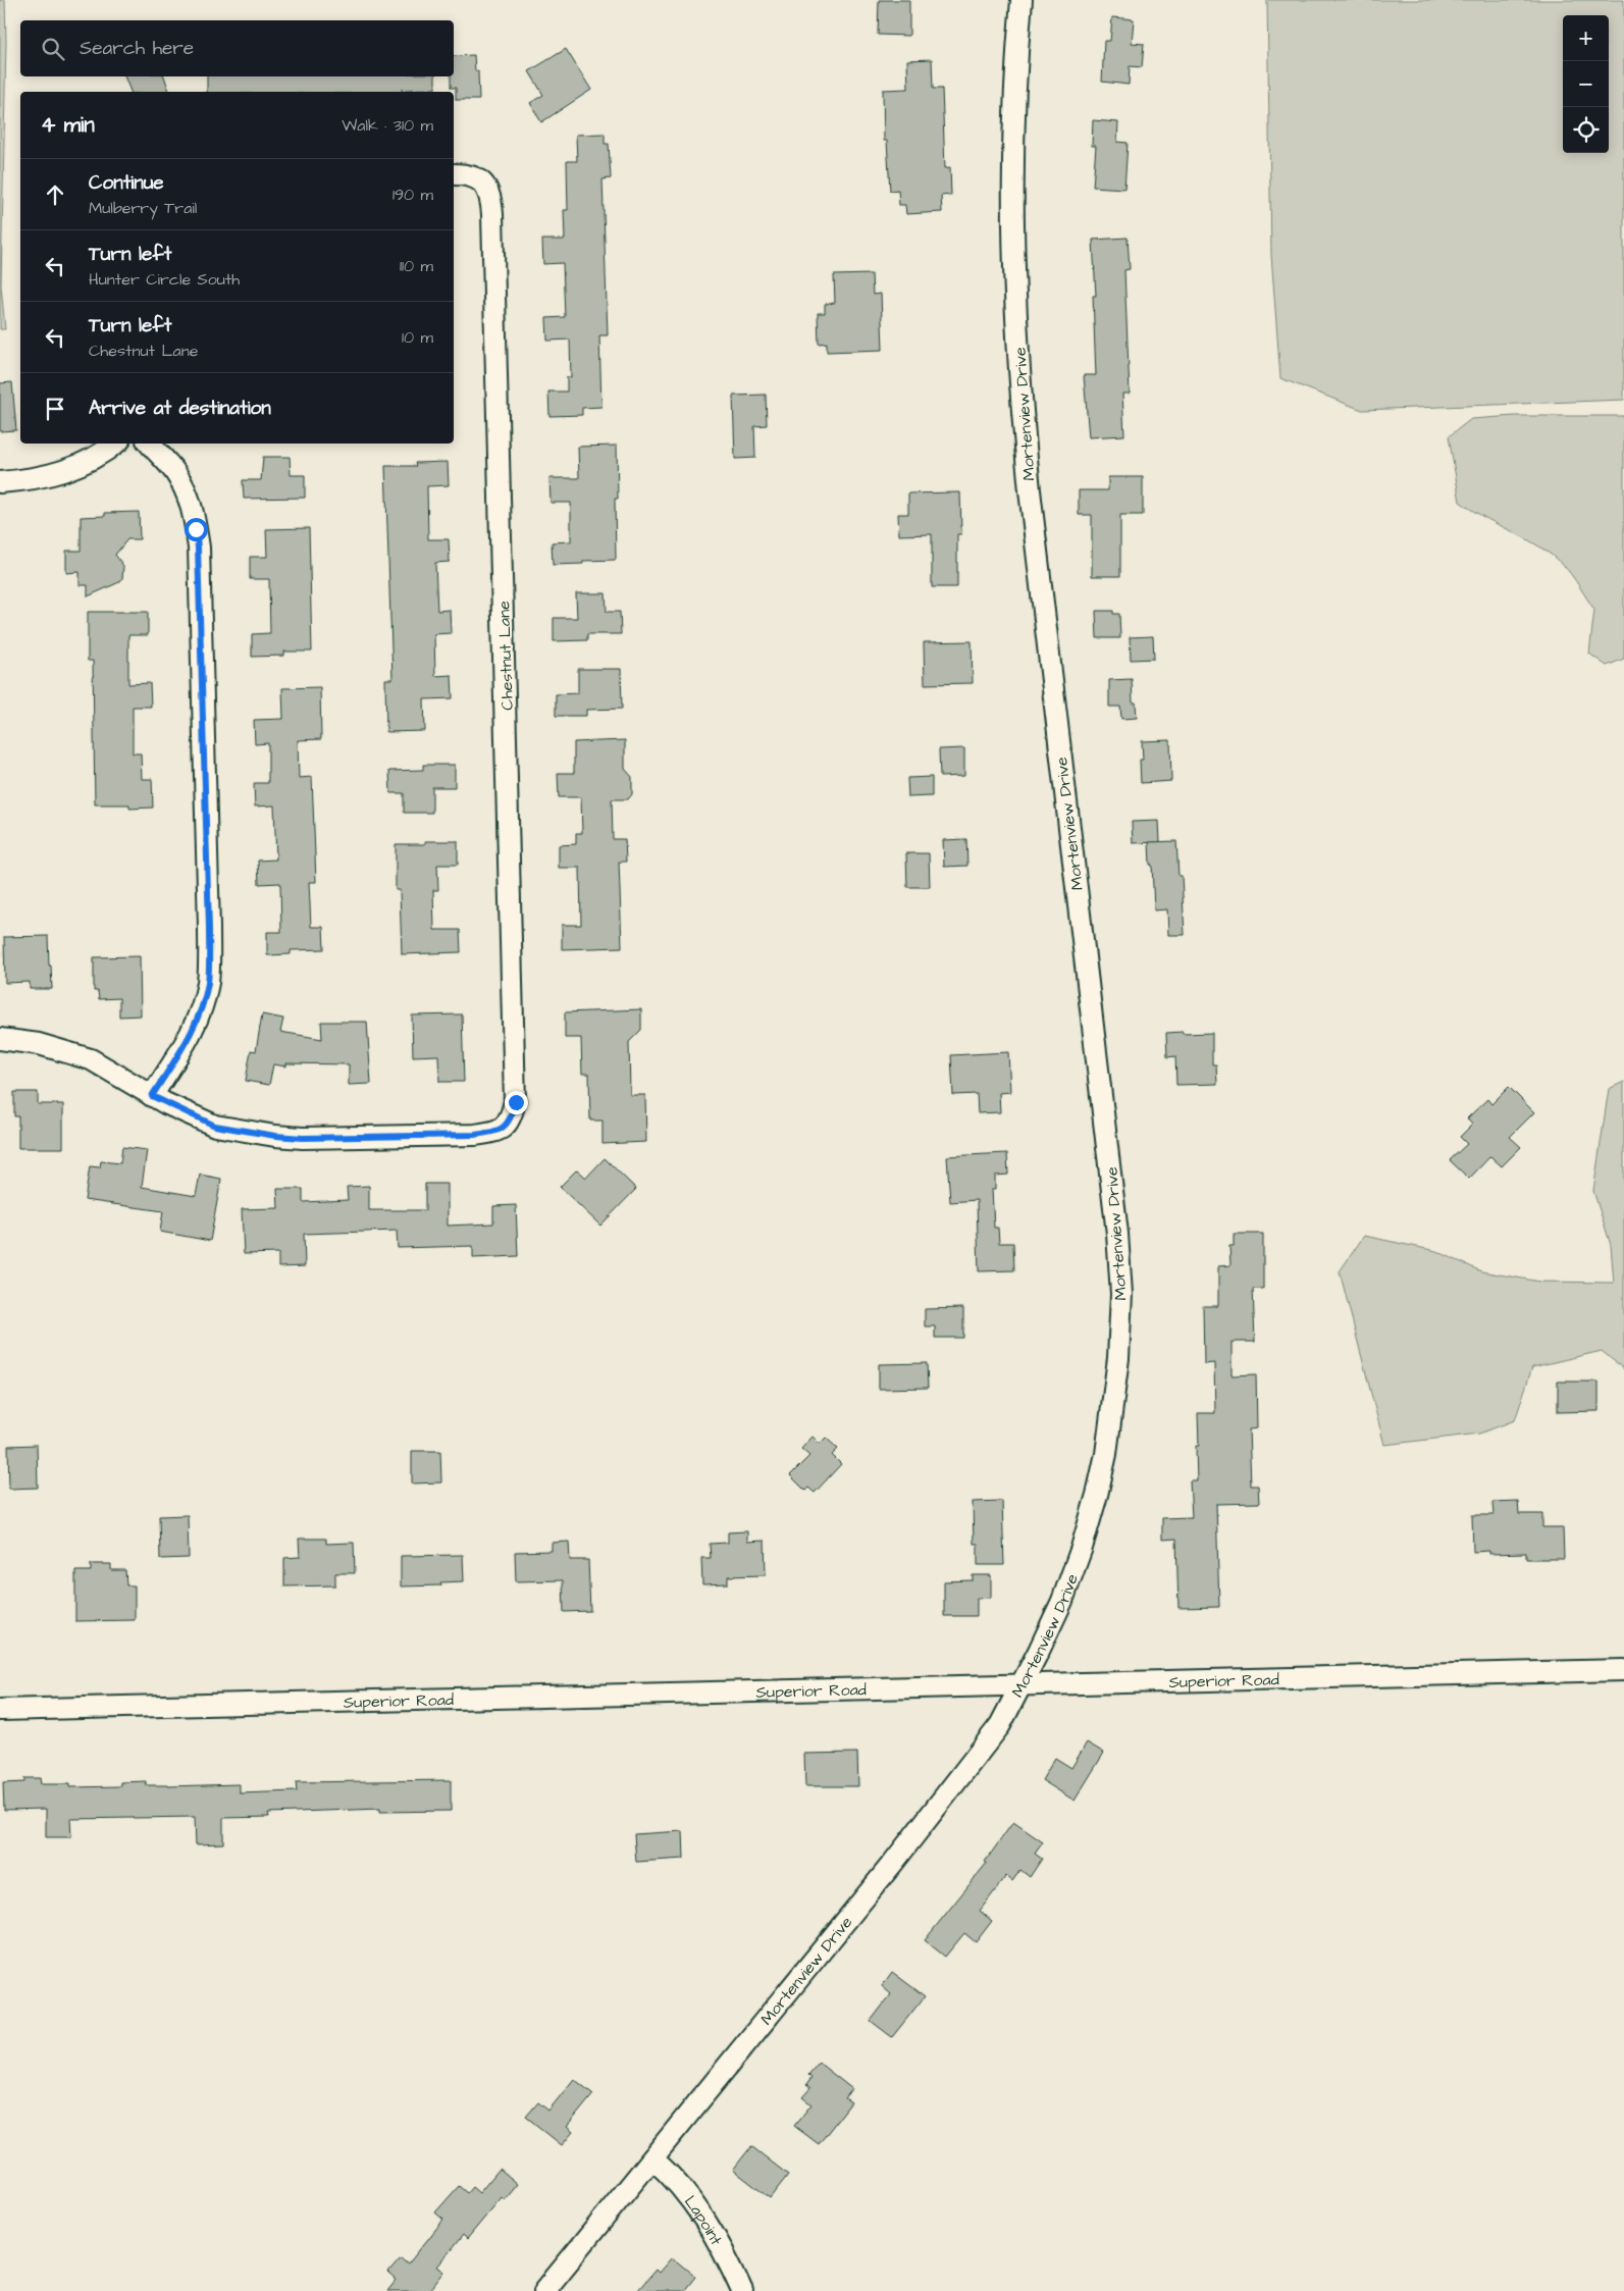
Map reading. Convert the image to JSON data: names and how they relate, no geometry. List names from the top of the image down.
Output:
{
  "streets": {
    "street": [
      "Mortenview Drive",
      "Chestnut Lane",
      "Superior Road",
      "Lapoint"
    ]
  },
  "crossings": [
    ["Mortenview Drive", "Superior Road"],
    ["Mortenview Drive", "Lapoint"]
  ],
  "page": {
    "map_buttons": ["+", "−"],
    "search": "Search here",
    "heading": ["4 min", "Walk · 310 m"],
    "list": [
      ["Continue", "Mulberry Trail", "190 m"],
      ["Turn left", "Hunter Circle South", "110 m"],
      ["Turn left", "Chestnut Lane", "10 m"],
      "Arrive at destination"
    ]
  }
}
